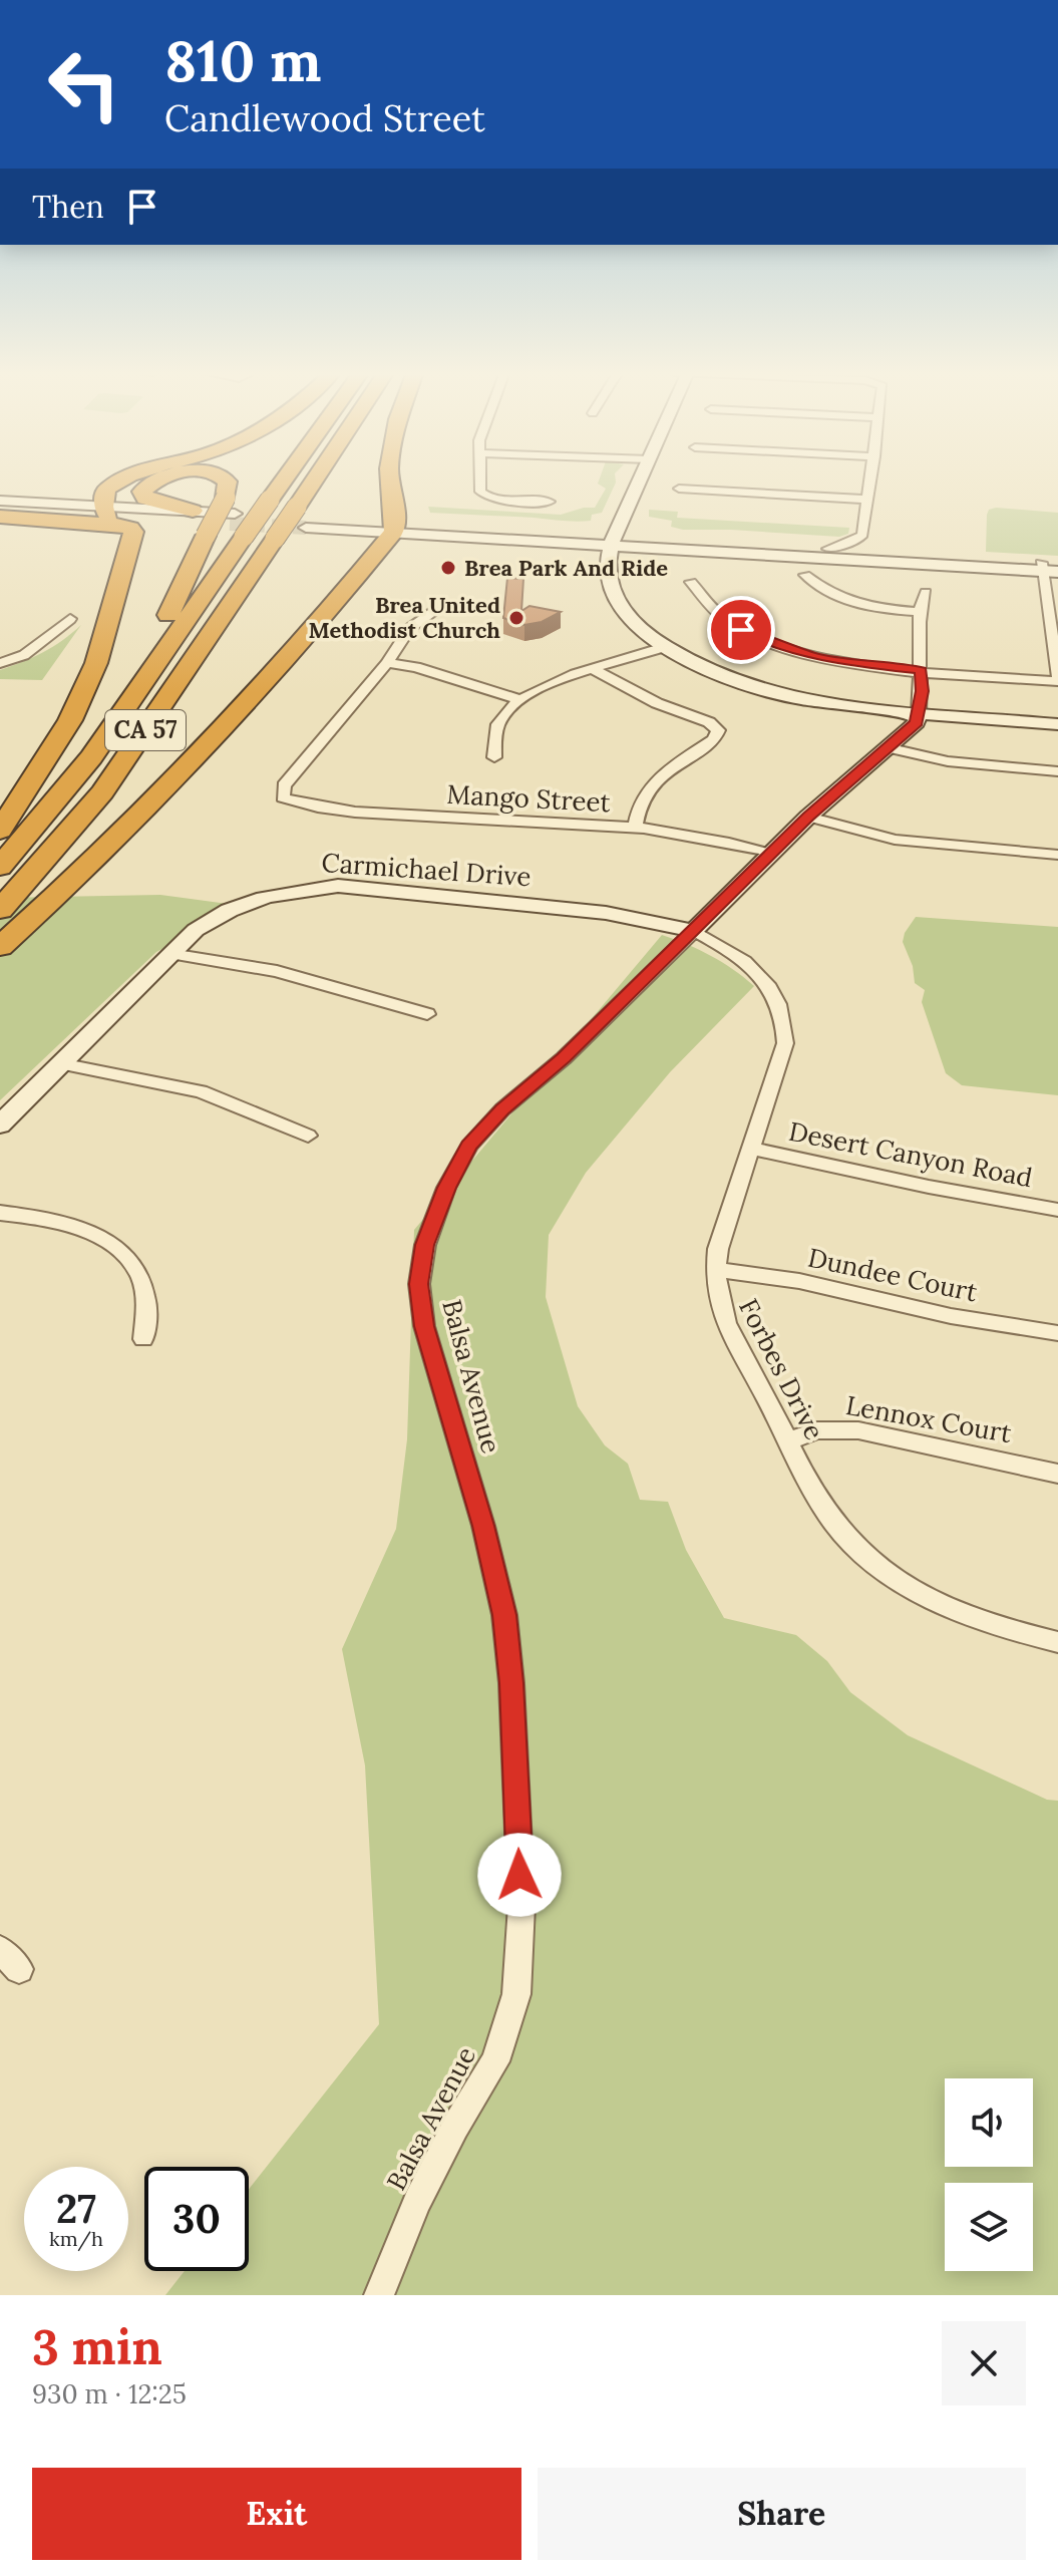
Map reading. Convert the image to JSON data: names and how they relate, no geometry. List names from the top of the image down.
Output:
{
  "streets": {
    "highway": ["CA 57"],
    "main road": ["Carmichael Drive", "Balsa Avenue"],
    "street": [
      "Mango Street",
      "Desert Canyon Road",
      "Dundee Court",
      "Forbes Drive",
      "Lennox Court"
    ]
  },
  "crossings": [
    ["Mango Street", "Balsa Avenue"],
    ["Carmichael Drive", "Forbes Drive"],
    ["Carmichael Drive", "Balsa Avenue"],
    ["Desert Canyon Road", "Forbes Drive"],
    ["Dundee Court", "Forbes Drive"],
    ["Forbes Drive", "Balsa Avenue"],
    ["Forbes Drive", "Lennox Court"]
  ],
  "places": ["Brea Park And Ride", "Brea United Methodist Church"],
  "page": {
    "turn": ["810 m", "Candlewood Street"],
    "then": "Then",
    "speed": "27 km/h",
    "limit": "30",
    "heading": ["3 min", "930 m · 12:25"],
    "buttons": ["Exit", "Share"]
  }
}
